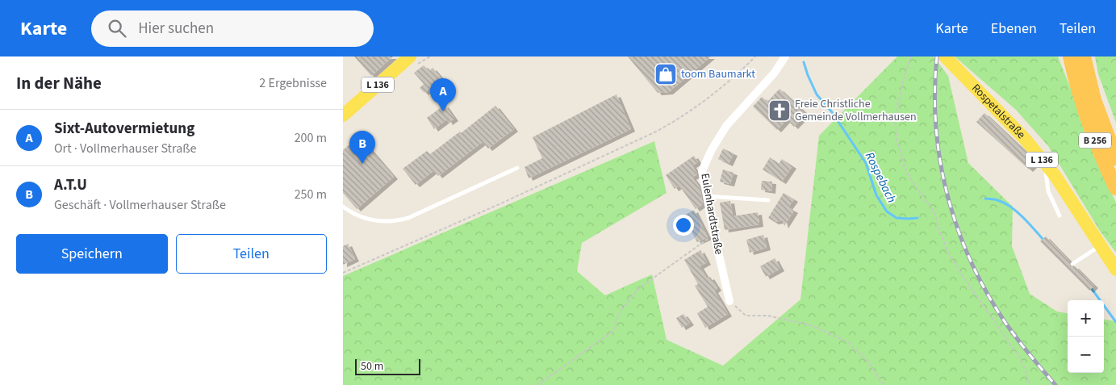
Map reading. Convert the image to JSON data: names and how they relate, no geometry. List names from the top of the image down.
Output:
{
  "streets": {
    "highway": ["B 256"],
    "main road": ["L 136", "Rospetalstraße"],
    "street": ["Eulenhardtstraße"]
  },
  "water": ["Rospebach"],
  "places": {
    "shop": ["toom Baumarkt"],
    "church": ["Freie Christliche Gemeinde Vollmerhausen"]
  },
  "scale_bar": "50 m",
  "page": {
    "header": "Karte",
    "search": "Hier suchen",
    "nav": ["Karte", "Ebenen", "Teilen"],
    "heading": ["In der Nähe", "2 Ergebnisse"],
    "pins": ["A", "B"],
    "list": [
      {
        "mark": "A",
        "name": "Sixt-Autovermietung",
        "note": "Ort · Vollmerhauser Straße",
        "value": "200 m"
      },
      {
        "mark": "B",
        "name": "A.T.U",
        "note": "Geschäft · Vollmerhauser Straße",
        "value": "250 m"
      }
    ],
    "buttons": ["Speichern", "Teilen"],
    "map_buttons": ["+", "−"],
    "scale": "50 m"
  }
}
